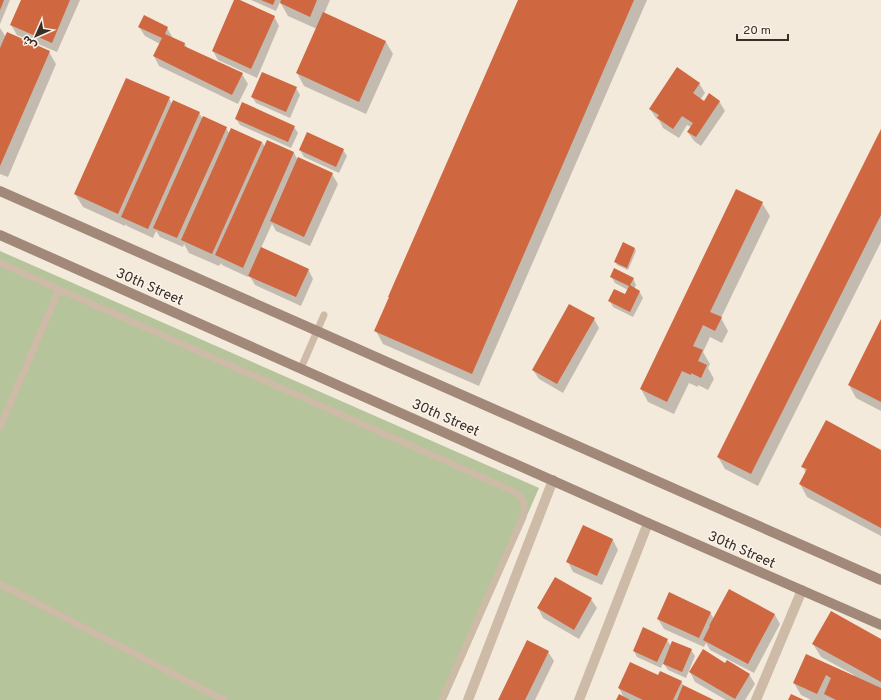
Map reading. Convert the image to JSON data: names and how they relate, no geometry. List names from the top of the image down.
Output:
{
  "streets": {
    "street": ["30th Street"]
  },
  "scale_bar": "20 m",
  "north": "bottom left"
}
